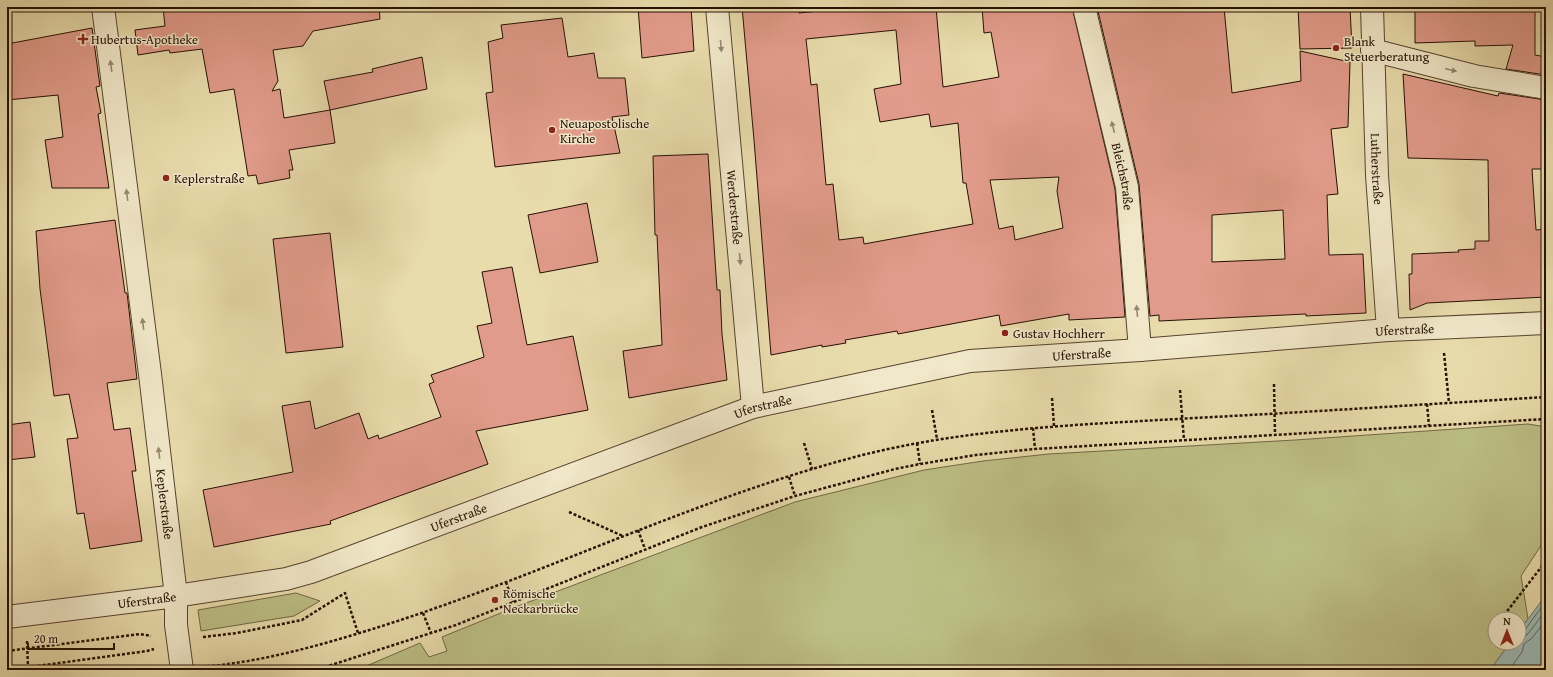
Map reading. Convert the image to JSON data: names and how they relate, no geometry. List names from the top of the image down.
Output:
{
  "streets": {
    "street": [
      "Lutherstraße",
      "Bleichstraße",
      "Werderstraße",
      "Uferstraße",
      "Keplerstraße"
    ]
  },
  "crossings": [
    ["Lutherstraße", "Uferstraße"],
    ["Bleichstraße", "Uferstraße"],
    ["Werderstraße", "Uferstraße"],
    ["Uferstraße", "Keplerstraße"]
  ],
  "one_way": ["Bleichstraße", "Werderstraße", "Keplerstraße"],
  "places": {
    "health": ["Hubertus-Apotheke"],
    "other": [
      "Blank Steuerberatung",
      "Neuapostolische Kirche",
      "Keplerstraße",
      "Gustav Hochherr",
      "Römische Neckarbrücke"
    ]
  },
  "scale_bar": "20 m",
  "north": "top"
}
